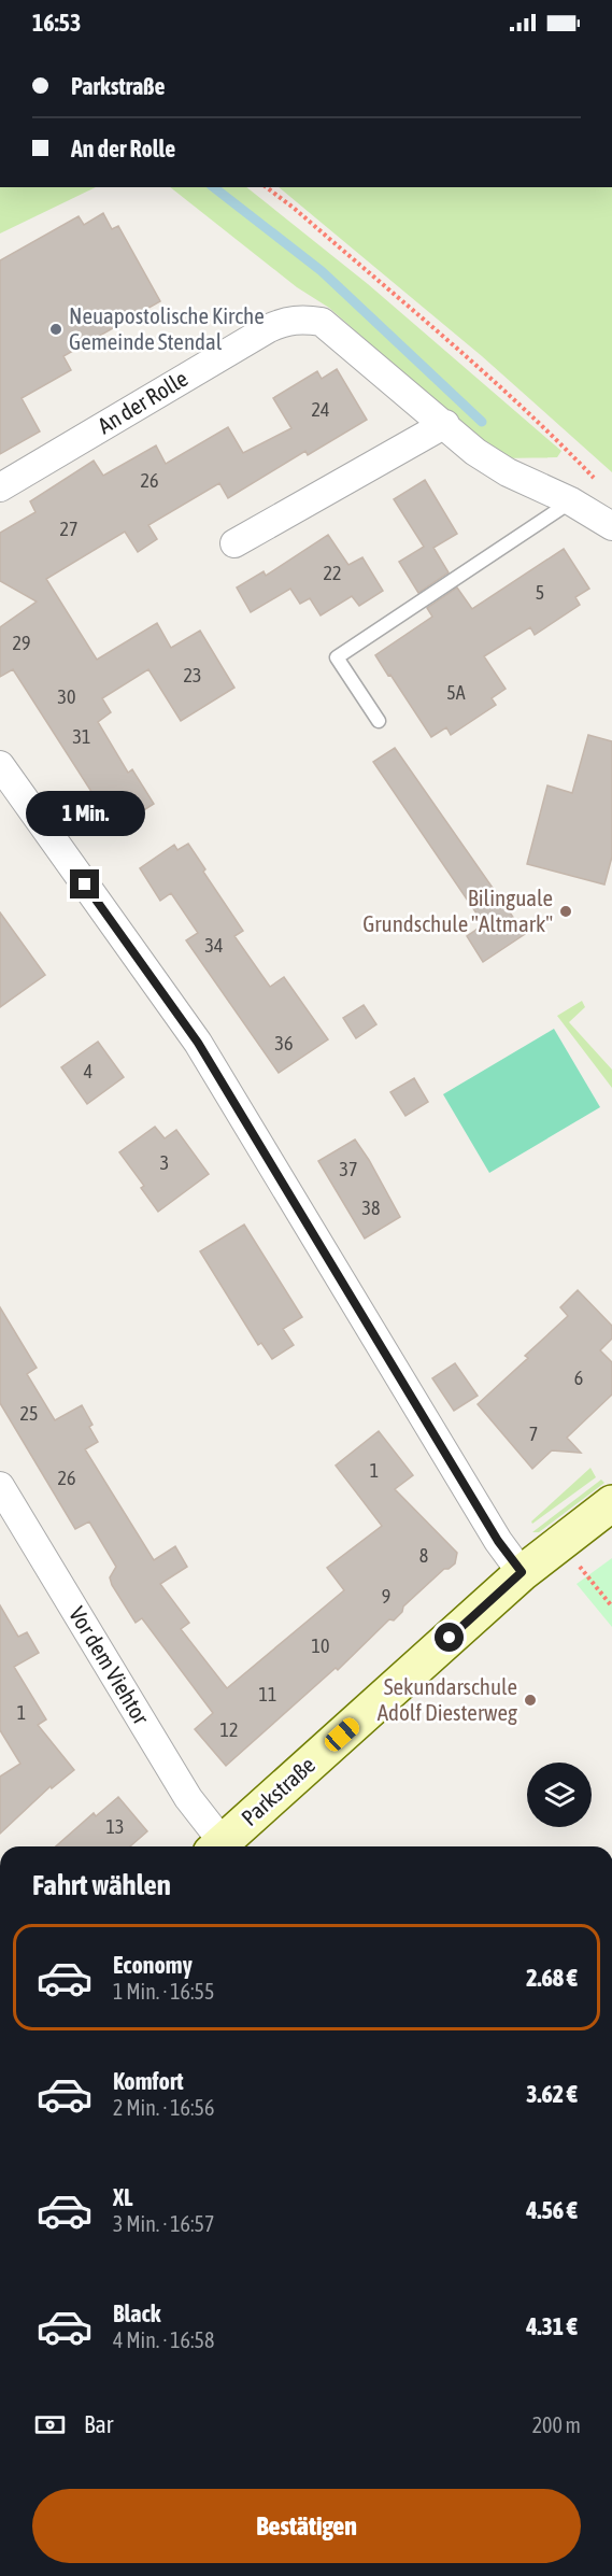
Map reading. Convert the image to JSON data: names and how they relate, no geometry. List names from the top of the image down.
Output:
{
  "streets": {
    "main road": ["Parkstraße"],
    "street": ["An der Rolle", "Vor dem Viehtor"]
  },
  "places": ["Neuapostolische Kirche Gemeinde Stendal", "Bilinguale Grundschule \"Altmark\"", "Sekundarschule Adolf Diesterweg"],
  "house_numbers": [
    "24",
    "26",
    "27",
    "22",
    "5",
    "29",
    "23",
    "5A",
    "30",
    "31",
    "34",
    "36",
    "4",
    "3",
    "37",
    "38",
    "6",
    "25",
    "7",
    "1",
    "26",
    "8",
    "9",
    "10",
    "11",
    "1",
    "12",
    "13"
  ],
  "page": {
    "status": "16:53",
    "banner": ["Parkstraße", "An der Rolle"],
    "bubble": "1 Min.",
    "heading": "Fahrt wählen",
    "list": [
      {
        "name": "Economy",
        "note": "1 Min. · 16:55",
        "value": "2.68 €"
      },
      {
        "name": "Komfort",
        "note": "2 Min. · 16:56",
        "value": "3.62 €"
      },
      {
        "name": "XL",
        "note": "3 Min. · 16:57",
        "value": "4.56 €"
      },
      {
        "name": "Black",
        "note": "4 Min. · 16:58",
        "value": "4.31 €"
      }
    ],
    "pay": ["Bar", "200 m"],
    "buttons": "Bestätigen"
  }
}
